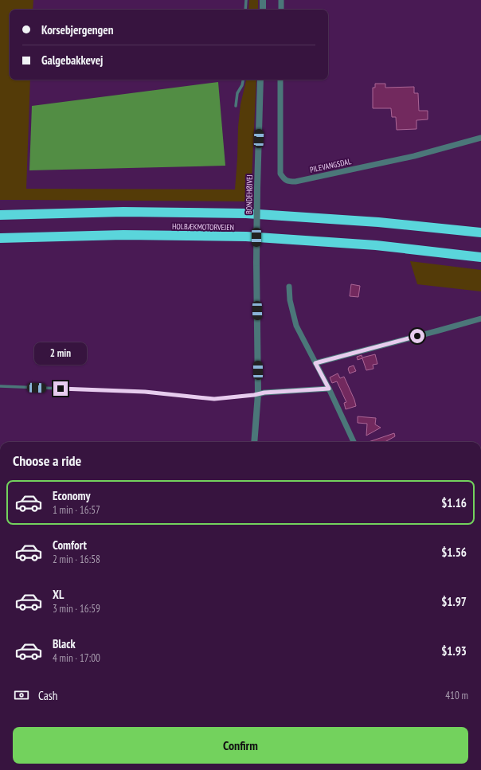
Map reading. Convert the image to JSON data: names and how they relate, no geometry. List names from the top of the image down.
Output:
{
  "streets": {
    "highway": ["HOLBÆKMOTORVEJEN"],
    "street": ["PILEVANGSDAL", "BONDEHØJVEJ"]
  },
  "page": {
    "banner": ["Korsebjergengen", "Galgebakkevej"],
    "bubble": "2 min",
    "heading": "Choose a ride",
    "list": [
      {
        "name": "Economy",
        "note": "1 min · 16:57",
        "value": "$1.16"
      },
      {
        "name": "Comfort",
        "note": "2 min · 16:58",
        "value": "$1.56"
      },
      {
        "name": "XL",
        "note": "3 min · 16:59",
        "value": "$1.97"
      },
      {
        "name": "Black",
        "note": "4 min · 17:00",
        "value": "$1.93"
      }
    ],
    "pay": ["Cash", "410 m"],
    "buttons": "Confirm"
  }
}
